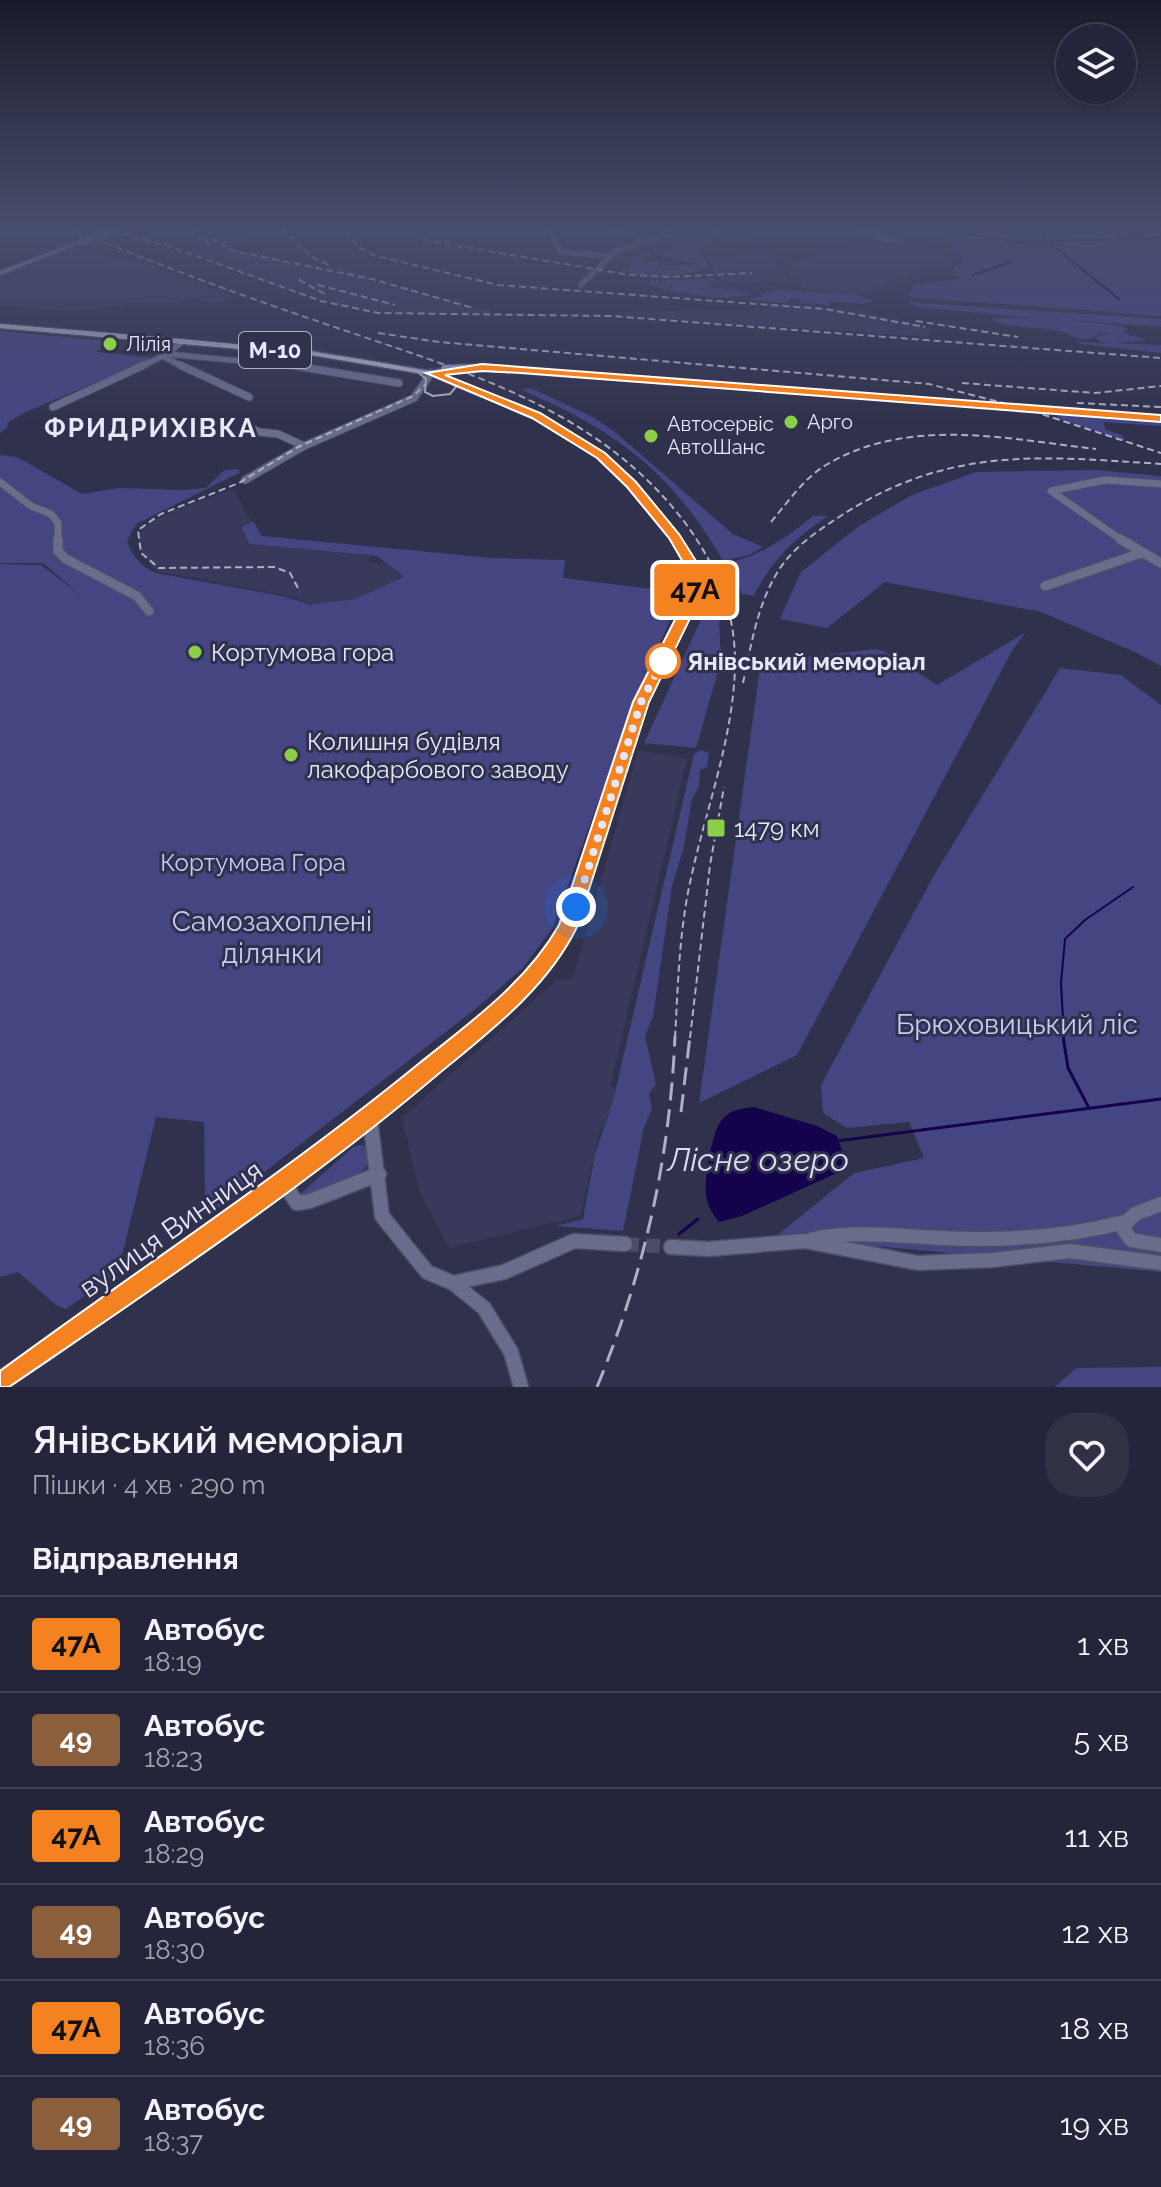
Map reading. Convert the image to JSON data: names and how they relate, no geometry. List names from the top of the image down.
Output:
{
  "streets": {
    "main road": ["М-10", "вулиця Винниця"]
  },
  "crossings": [
    ["М-10", "вулиця Винниця"]
  ],
  "districts": ["ФРИДРИХІВКА"],
  "water": ["Лісне озеро"],
  "parks": ["Кортумова Гора", "Самозахоплені ділянки", "Брюховицький ліс"],
  "places": {
    "other": [
      "Лілія",
      "Арго",
      "Автосервіс АвтоШанс",
      "Кортумова гора",
      "Янівський меморіал",
      "Колишня будівля лакофарбового заводу"
    ],
    "transit": ["1479 км"]
  },
  "lines": ["bus line 47А"],
  "page": {
    "on_map": "47А",
    "heading": [
      ["Янівський меморіал", "Пішки · 4 хв · 290 m"],
      "Відправлення"
    ],
    "list": [
      {
        "mark": "47А",
        "name": "Автобус",
        "note": "18:19",
        "value": "1 хв"
      },
      {
        "mark": "49",
        "name": "Автобус",
        "note": "18:23",
        "value": "5 хв"
      },
      {
        "mark": "47А",
        "name": "Автобус",
        "note": "18:29",
        "value": "11 хв"
      },
      {
        "mark": "49",
        "name": "Автобус",
        "note": "18:30",
        "value": "12 хв"
      },
      {
        "mark": "47А",
        "name": "Автобус",
        "note": "18:36",
        "value": "18 хв"
      },
      {
        "mark": "49",
        "name": "Автобус",
        "note": "18:37",
        "value": "19 хв"
      }
    ]
  }
}
